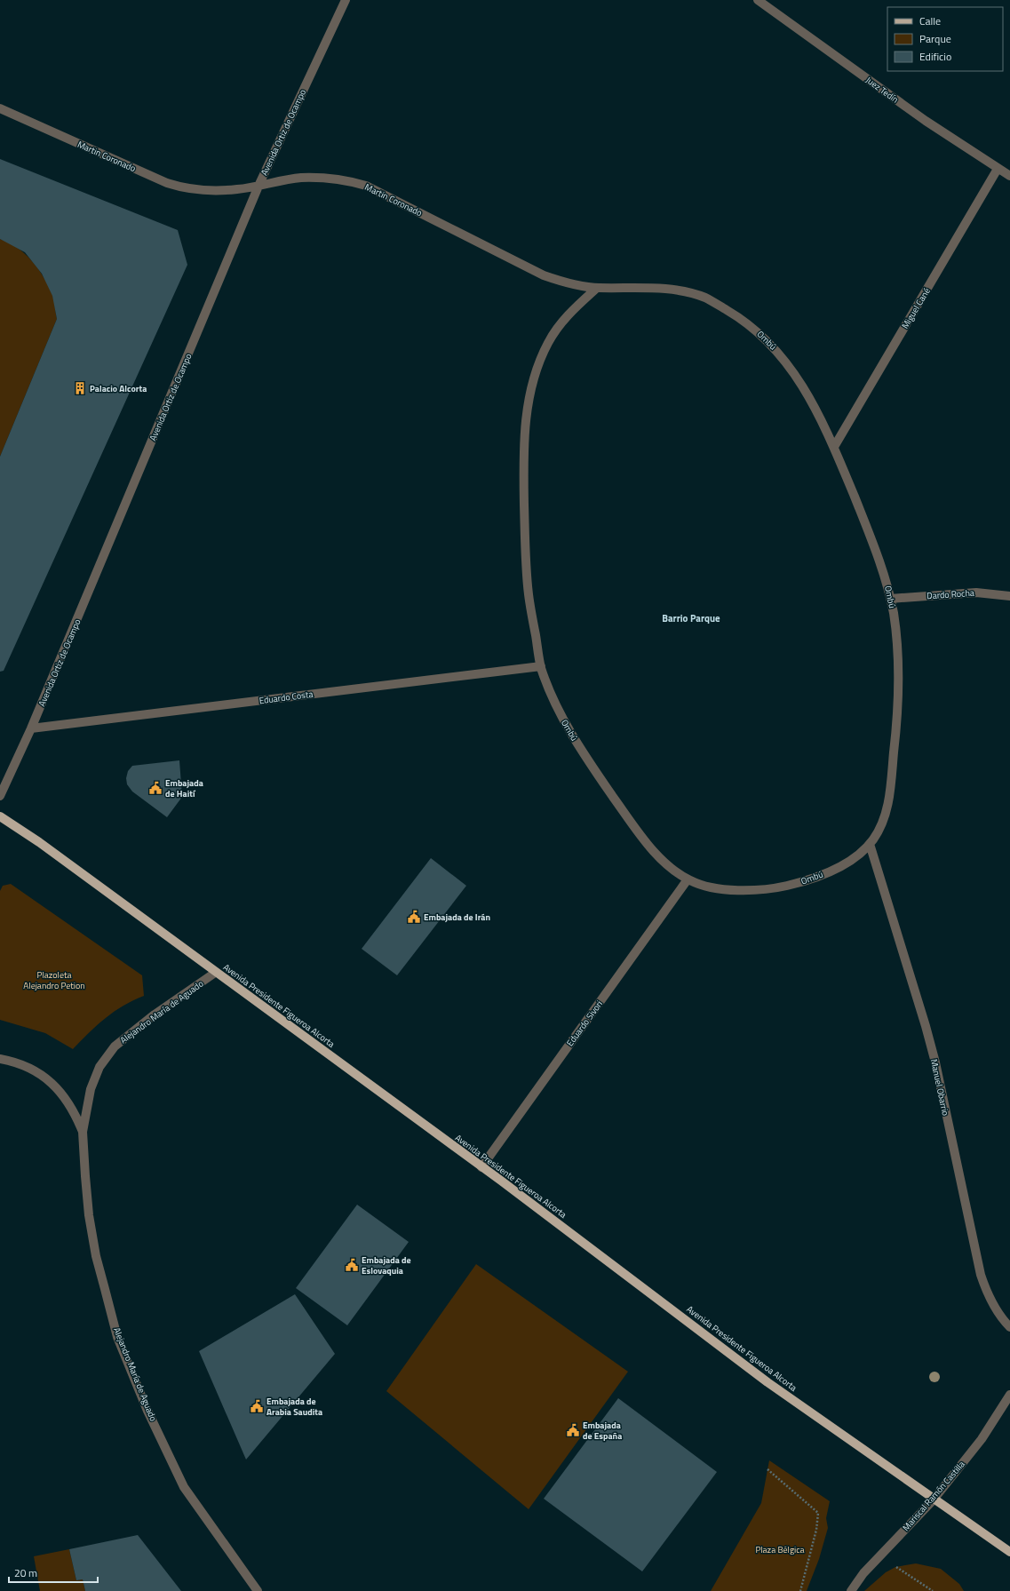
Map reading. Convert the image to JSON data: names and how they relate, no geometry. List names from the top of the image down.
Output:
{
  "streets": {
    "main road": ["Avenida Presidente Figueroa Alcorta"],
    "street": [
      "Juez Tedín",
      "Avenida Ortiz de Ocampo",
      "Martin Coronado",
      "Miguel Cané",
      "Ombú",
      "Dardo Rocha",
      "Eduardo Costa",
      "Alejandro María de Aguado",
      "Eduardo Sivori",
      "Manuel Obarrio",
      "Mariscal Ramón Castilla"
    ]
  },
  "crossings": [
    ["Juez Tedín", "Miguel Cané"],
    ["Avenida Ortiz de Ocampo", "Martin Coronado"],
    ["Avenida Ortiz de Ocampo", "Eduardo Costa"],
    ["Martin Coronado", "Ombú"],
    ["Miguel Cané", "Ombú"],
    ["Ombú", "Dardo Rocha"],
    ["Ombú", "Eduardo Costa"],
    ["Ombú", "Eduardo Sivori"],
    ["Ombú", "Manuel Obarrio"],
    ["Avenida Presidente Figueroa Alcorta", "Alejandro María de Aguado"],
    ["Avenida Presidente Figueroa Alcorta", "Eduardo Sivori"],
    ["Avenida Presidente Figueroa Alcorta", "Mariscal Ramón Castilla"]
  ],
  "districts": ["Barrio Parque"],
  "parks": ["Plazoleta Alejandro Petion", "Plaza Bélgica"],
  "places": {
    "building": ["Palacio Alcorta"],
    "public building": [
      "Embajada de Haití",
      "Embajada de Irán",
      "Embajada de Eslovaquia",
      "Embajada de Arabia Saudita",
      "Embajada de España"
    ]
  },
  "legend": ["Calle", "Parque", "Edificio"],
  "scale_bar": "20 m"
}
